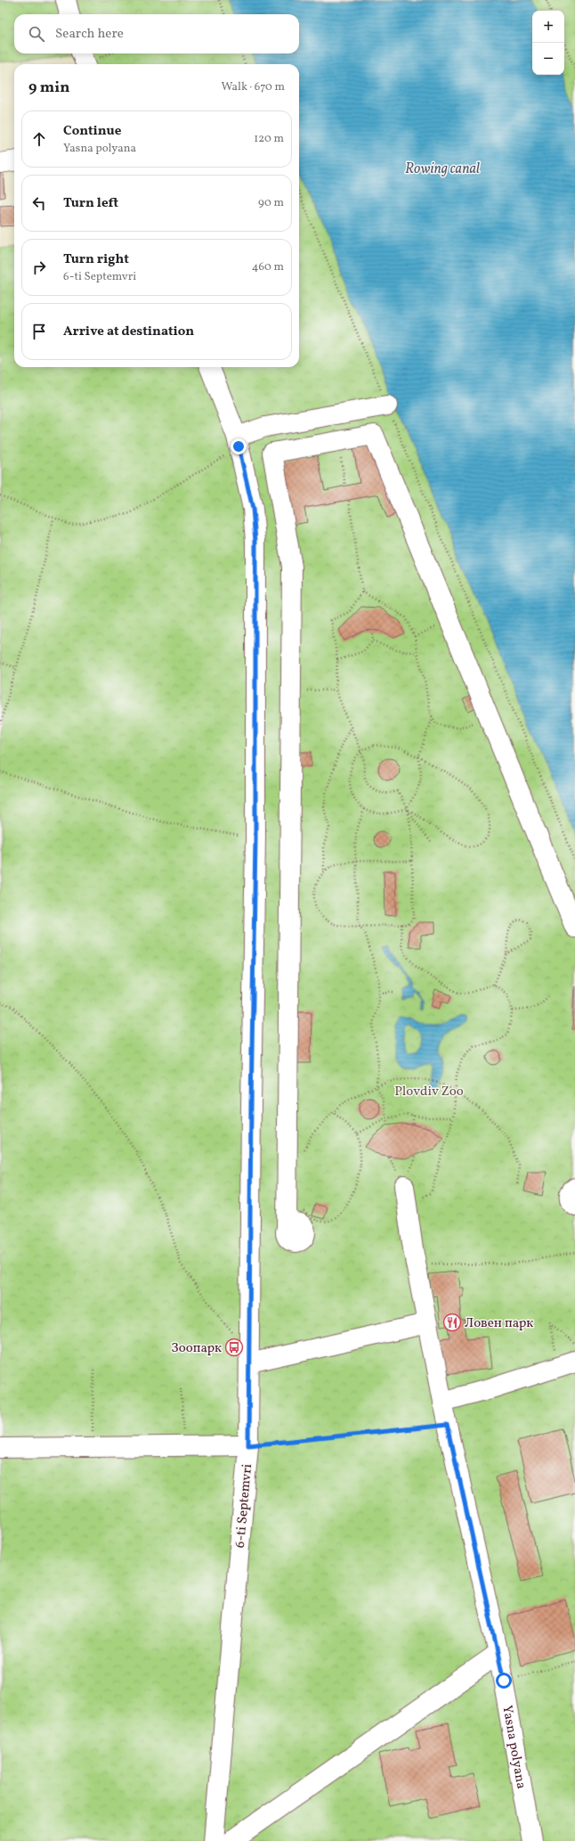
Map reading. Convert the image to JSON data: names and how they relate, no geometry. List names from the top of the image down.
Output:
{
  "streets": {
    "street": ["6-ti Septemvri", "Yasna polyana"]
  },
  "water": ["Rowing canal"],
  "parks": ["Plovdiv Zoo"],
  "places": {
    "restaurant": ["Ловен парк"],
    "bus stop": ["Зоопарк"]
  },
  "page": {
    "map_buttons": ["+", "−"],
    "search": "Search here",
    "heading": ["9 min", "Walk · 670 m"],
    "list": [
      ["Continue", "Yasna polyana", "120 m"],
      ["Turn left", "90 m"],
      ["Turn right", "6-ti Septemvri", "460 m"],
      "Arrive at destination"
    ]
  }
}
